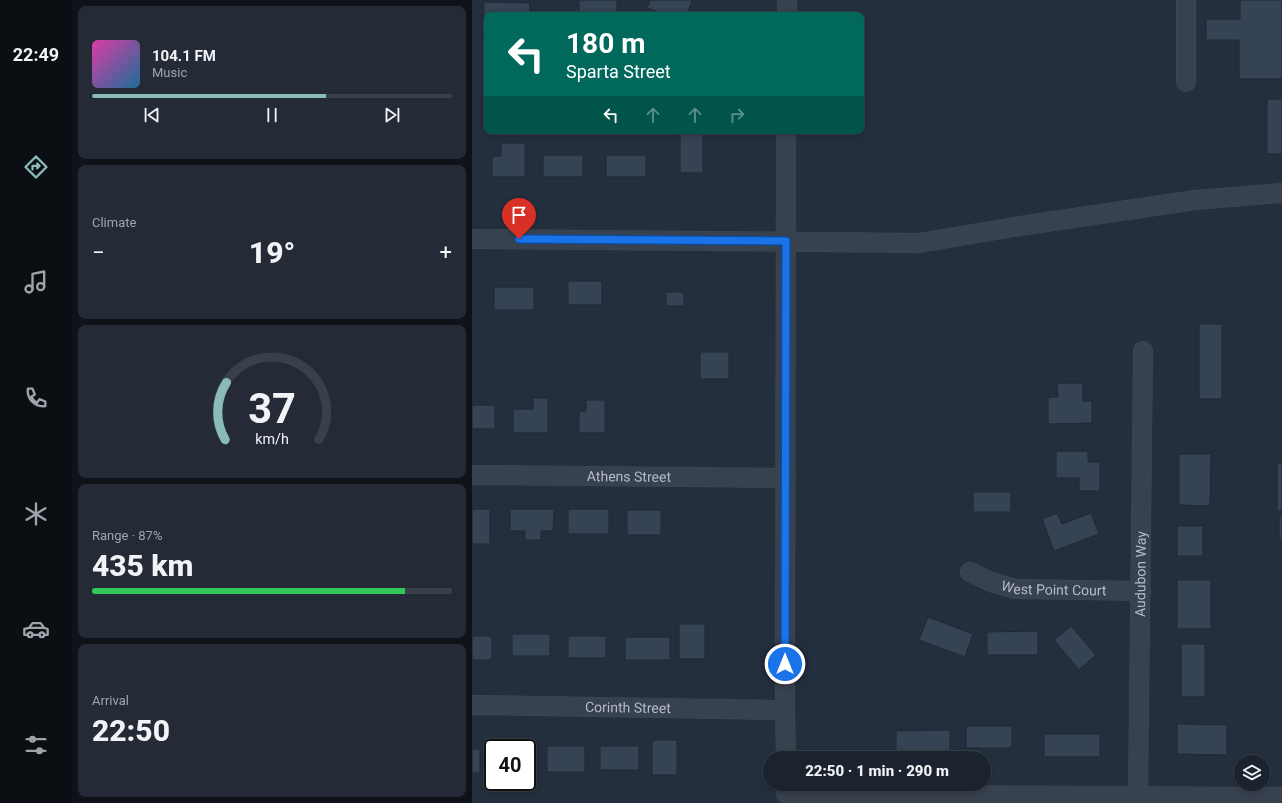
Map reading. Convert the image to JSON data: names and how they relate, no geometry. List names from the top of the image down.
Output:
{
  "streets": {
    "street": [
      "Athens Street",
      "Audubon Way",
      "West Point Court",
      "Corinth Street"
    ]
  },
  "crossings": [
    ["Audubon Way", "West Point Court"]
  ],
  "page": {
    "tabs": "22:49",
    "turn": ["180 m", "Sparta Street"],
    "song": ["104.1 FM", "Music"],
    "tile": [
      "Climate",
      ["Range · 87%", "435 km"],
      ["Arrival", "22:50"]
    ],
    "heat": ["−", "19°", "+"],
    "limit": "40",
    "trip": "22:50 · 1 min · 290 m",
    "gauge": ["37", "km/h"]
  }
}
